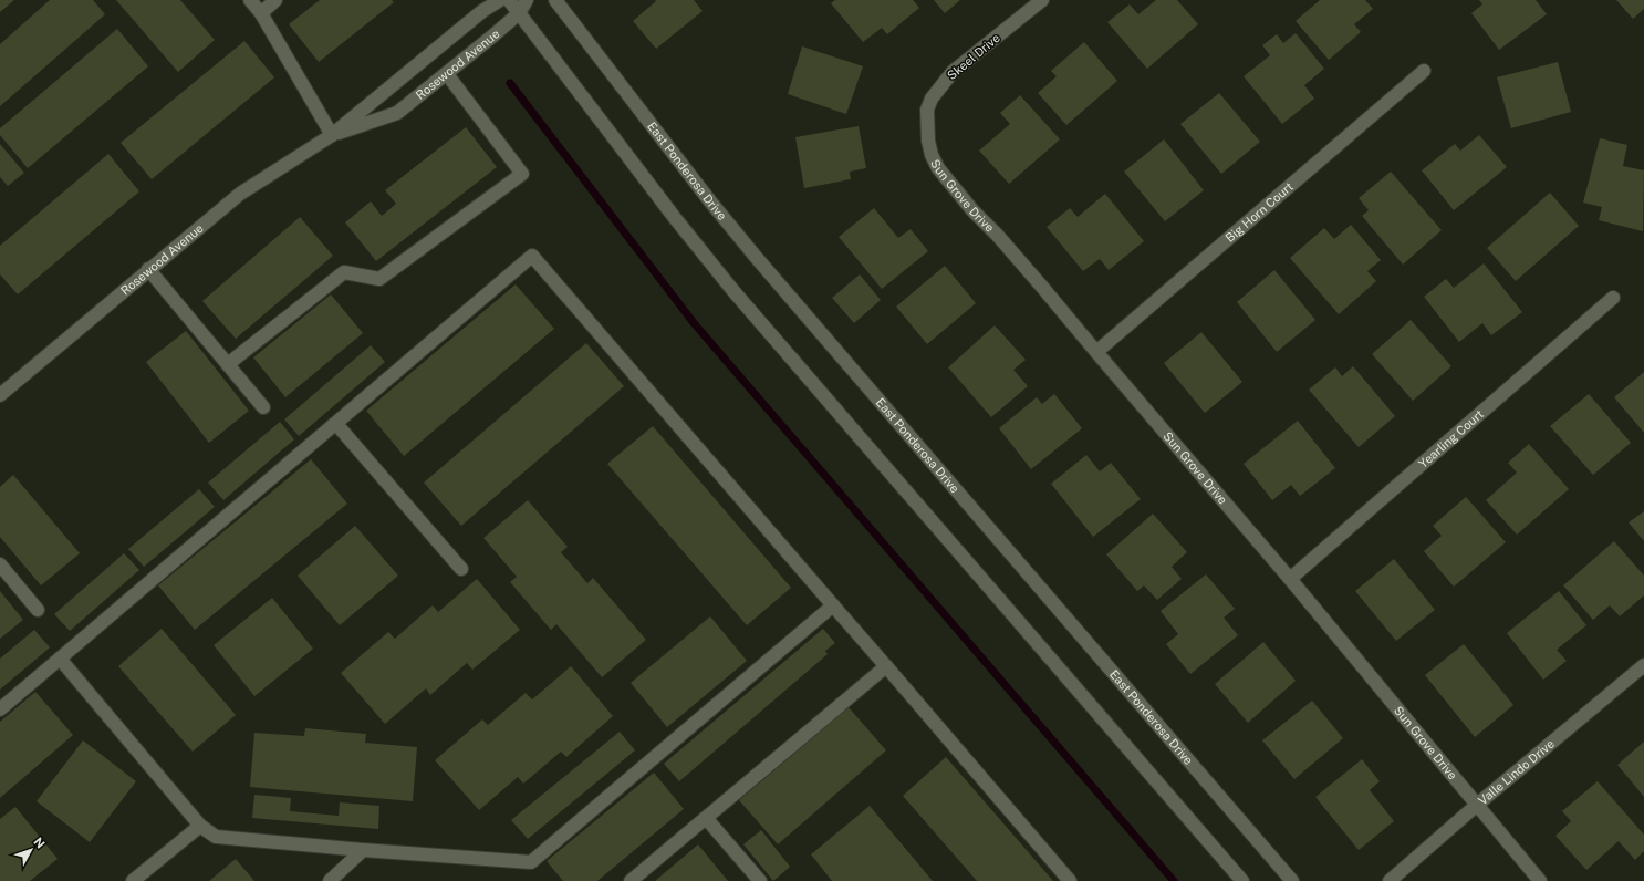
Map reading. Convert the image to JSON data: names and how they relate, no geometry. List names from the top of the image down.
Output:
{
  "streets": {
    "main road": [
      "Skeel Drive",
      "Rosewood Avenue",
      "East Ponderosa Drive",
      "Sun Grove Drive",
      "Big Horn Court",
      "Yearling Court",
      "Valle Lindo Drive"
    ]
  },
  "crossings": [
    ["Skeel Drive", "Sun Grove Drive"],
    ["Sun Grove Drive", "Big Horn Court"],
    ["Sun Grove Drive", "Yearling Court"],
    ["Sun Grove Drive", "Valle Lindo Drive"]
  ],
  "north": "top right"
}
